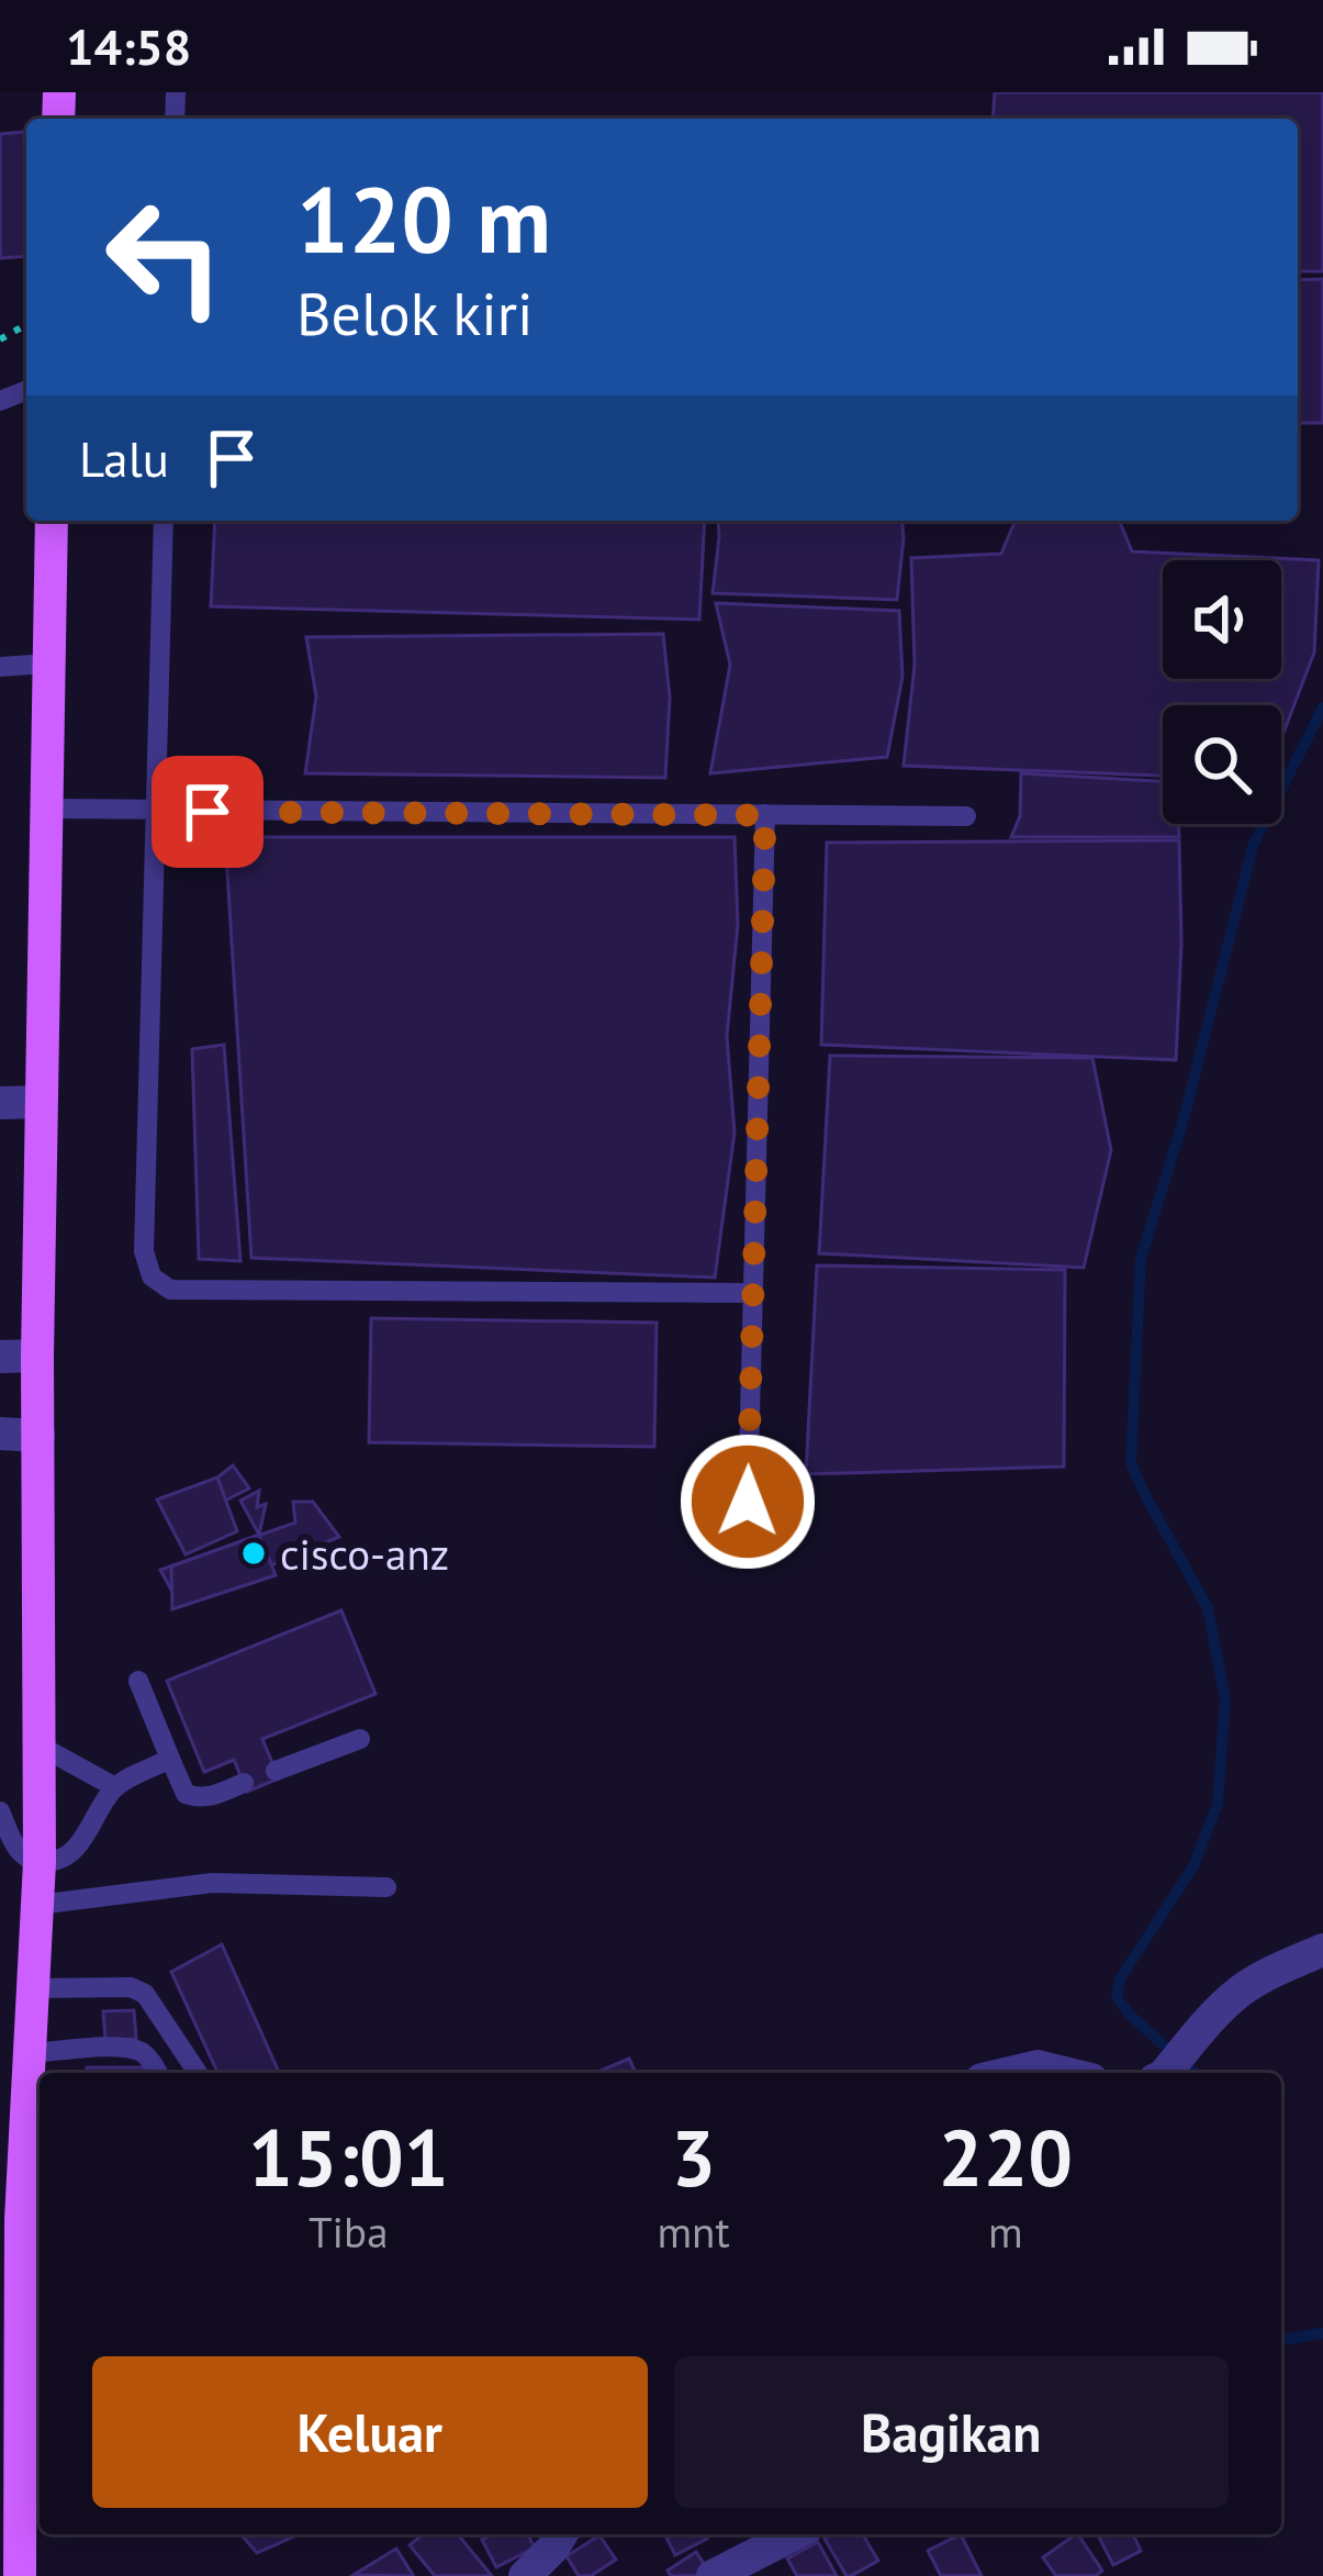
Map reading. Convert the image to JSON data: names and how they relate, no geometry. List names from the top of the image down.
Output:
{
  "places": ["cisco-anz"],
  "page": {
    "status": "14:58",
    "turn": ["120 m", "Belok kiri"],
    "then": "Lalu",
    "eta": [
      "15:01",
      "Tiba",
      "3",
      "mnt",
      "220",
      "m"
    ],
    "buttons": ["Keluar", "Bagikan"]
  }
}
